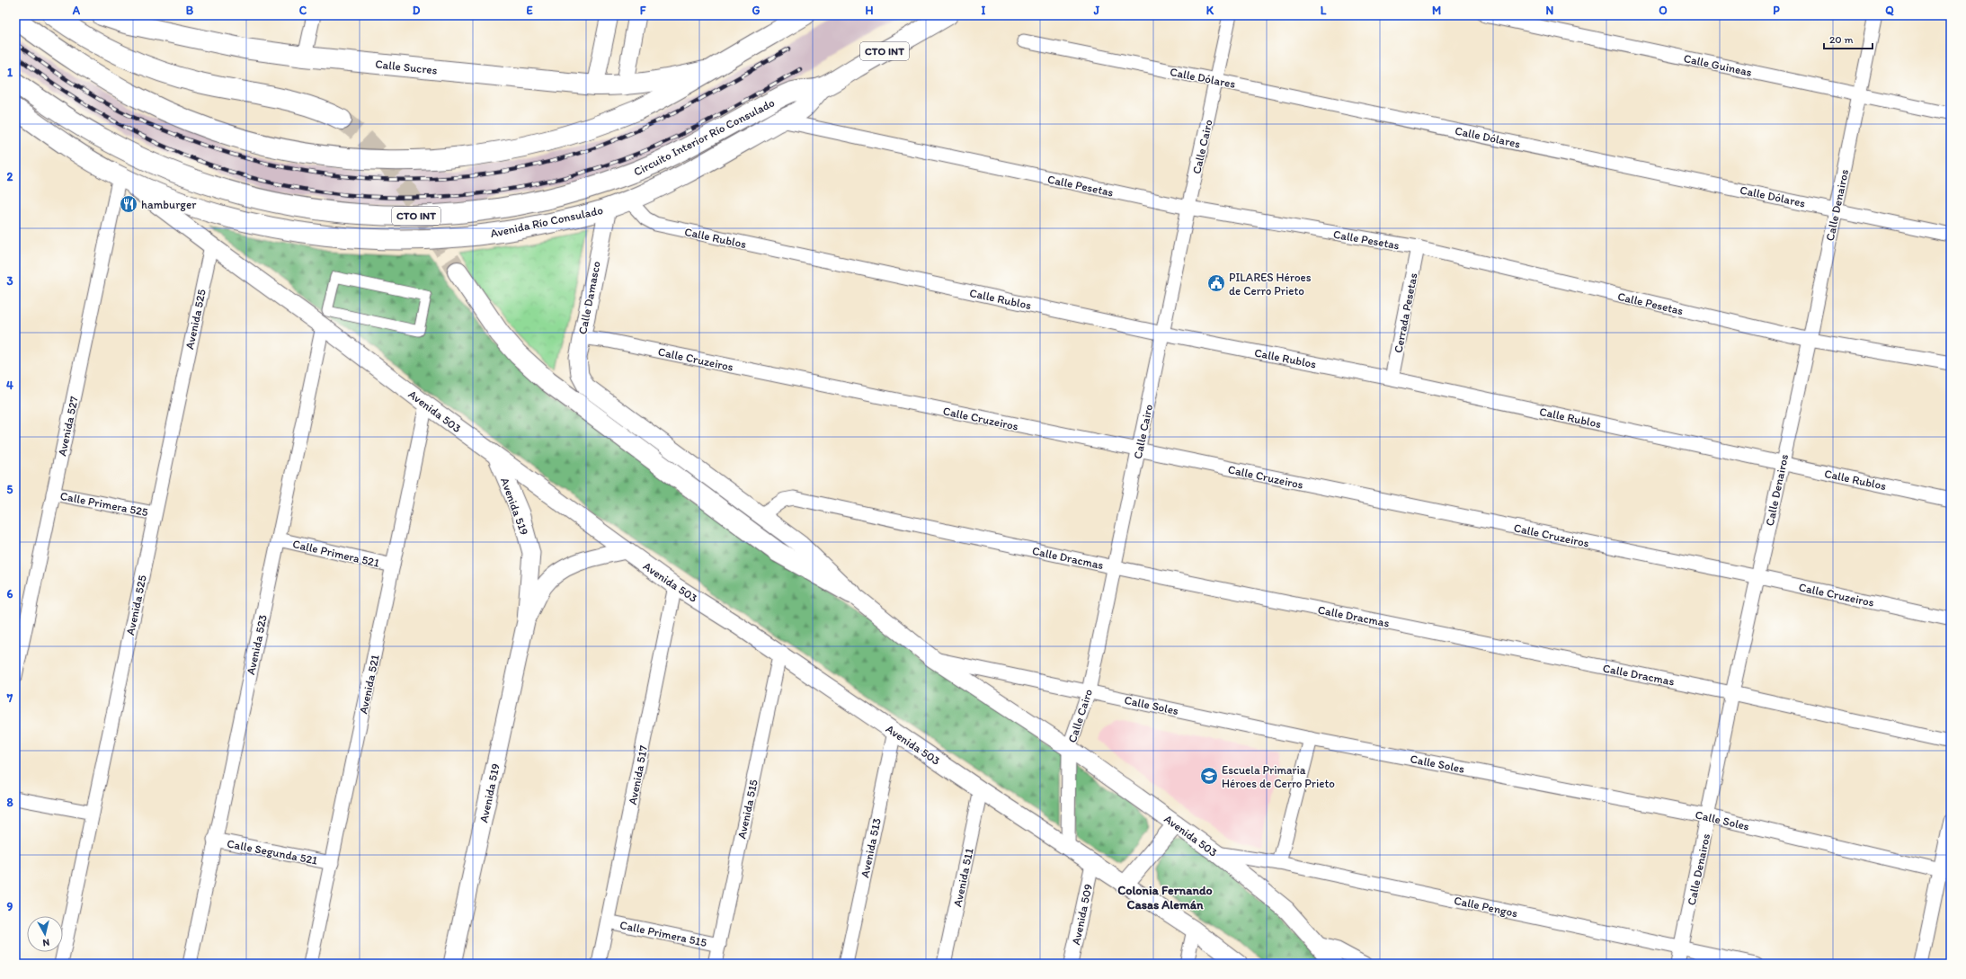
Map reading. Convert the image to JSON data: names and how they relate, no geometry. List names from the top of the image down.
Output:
{
  "streets": {
    "main road": [
      "CTO INT",
      "Calle Sucres",
      "Circuito Interior Río Consulado",
      "Avenida Río Consulado"
    ],
    "street": [
      "Calle Guineas",
      "Calle Dólares",
      "Calle Cairo",
      "Calle Pesetas",
      "Calle Denairos",
      "Calle Rublos",
      "Calle Damasco",
      "Cerrada Pesetas",
      "Avenida 525",
      "Calle Cruzeiros",
      "Avenida 503",
      "Avenida 527",
      "Calle Primera 525",
      "Avenida 519",
      "Calle Primera 521",
      "Calle Dracmas",
      "Avenida 523",
      "Avenida 521",
      "Calle Soles",
      "Avenida 517",
      "Avenida 515",
      "Avenida 513",
      "Calle Segunda 521",
      "Avenida 511",
      "Calle Pengos",
      "Avenida 509",
      "Calle Primera 515"
    ]
  },
  "crossings": [
    ["Calle Guineas", "Calle Denairos"],
    ["Calle Dólares", "Calle Cairo"],
    ["Calle Dólares", "Calle Denairos"],
    ["Circuito Interior Río Consulado", "Avenida Río Consulado"],
    ["Calle Cairo", "Calle Pesetas"],
    ["Calle Cairo", "Calle Rublos"],
    ["Calle Cairo", "Calle Cruzeiros"],
    ["Calle Cairo", "Avenida 503"],
    ["Calle Cairo", "Calle Dracmas"],
    ["Calle Cairo", "Calle Soles"],
    ["Calle Pesetas", "Calle Denairos"],
    ["Calle Pesetas", "Avenida Río Consulado"],
    ["Calle Pesetas", "Cerrada Pesetas"],
    ["Calle Denairos", "Calle Rublos"],
    ["Calle Denairos", "Calle Cruzeiros"],
    ["Calle Denairos", "Calle Dracmas"],
    ["Calle Denairos", "Calle Soles"],
    ["Calle Denairos", "Calle Pengos"],
    ["Avenida Río Consulado", "Calle Rublos"],
    ["Avenida Río Consulado", "Calle Damasco"],
    ["Avenida Río Consulado", "Avenida 503"],
    ["Avenida Río Consulado", "Avenida 527"],
    ["Calle Rublos", "Cerrada Pesetas"],
    ["Calle Damasco", "Calle Cruzeiros"],
    ["Calle Damasco", "Avenida 503"],
    ["Avenida 525", "Avenida 503"],
    ["Avenida 525", "Calle Primera 525"],
    ["Avenida 503", "Avenida 527"],
    ["Avenida 503", "Avenida 519"],
    ["Avenida 503", "Calle Dracmas"],
    ["Avenida 503", "Avenida 523"],
    ["Avenida 503", "Avenida 521"],
    ["Avenida 503", "Calle Soles"],
    ["Avenida 503", "Avenida 517"],
    ["Avenida 503", "Avenida 515"],
    ["Avenida 503", "Avenida 513"],
    ["Avenida 503", "Avenida 511"],
    ["Avenida 503", "Calle Pengos"],
    ["Avenida 503", "Avenida 509"],
    ["Avenida 527", "Calle Primera 525"],
    ["Calle Primera 521", "Avenida 523"],
    ["Calle Primera 521", "Avenida 521"],
    ["Avenida 523", "Calle Segunda 521"],
    ["Avenida 521", "Calle Segunda 521"],
    ["Avenida 517", "Calle Primera 515"],
    ["Avenida 515", "Calle Primera 515"]
  ],
  "districts": ["Colonia Fernando Casas Alemán"],
  "places": {
    "restaurant": ["hamburger"],
    "public building": ["PILARES Héroes de Cerro Prieto"],
    "school or university": ["Escuela Primaria Héroes de Cerro Prieto"]
  },
  "scale_bar": "20 m",
  "north": "bottom",
  "grid": {
    "columns": [
      "A",
      "B",
      "C",
      "D",
      "E",
      "F",
      "G",
      "H",
      "I",
      "J",
      "K",
      "L",
      "M",
      "N",
      "O",
      "P",
      "Q"
    ],
    "rows": [
      "1",
      "2",
      "3",
      "4",
      "5",
      "6",
      "7",
      "8",
      "9"
    ]
  }
}
